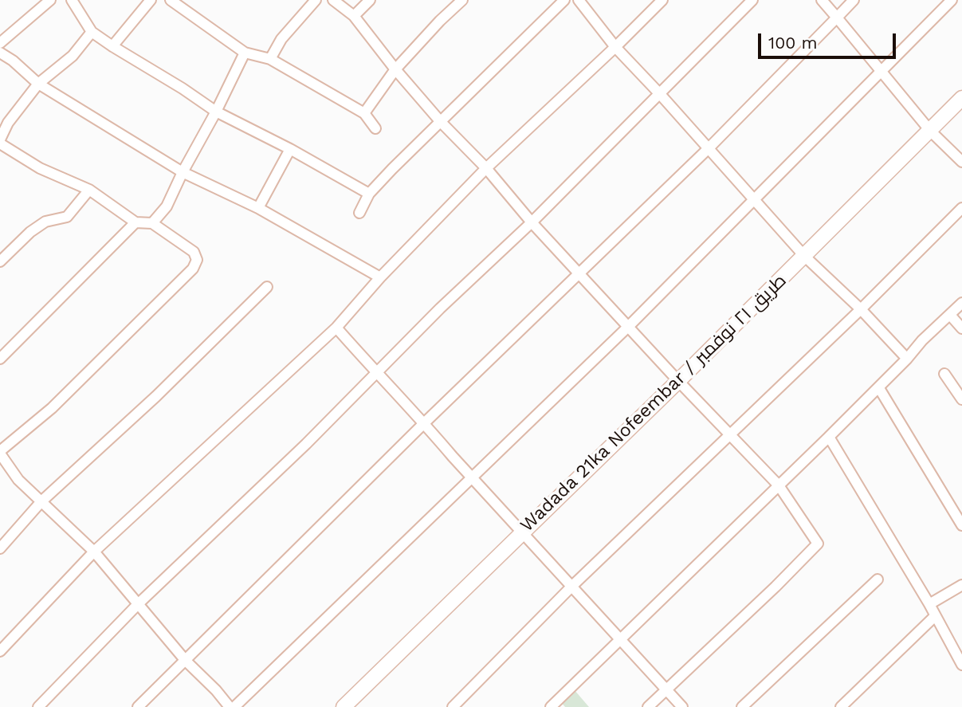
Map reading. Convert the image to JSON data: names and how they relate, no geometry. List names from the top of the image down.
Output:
{
  "streets": {
    "street": ["Wadada 21ka Nofeembar / طريق ٢١ نوفمبر"]
  },
  "scale_bar": "100 m"
}
